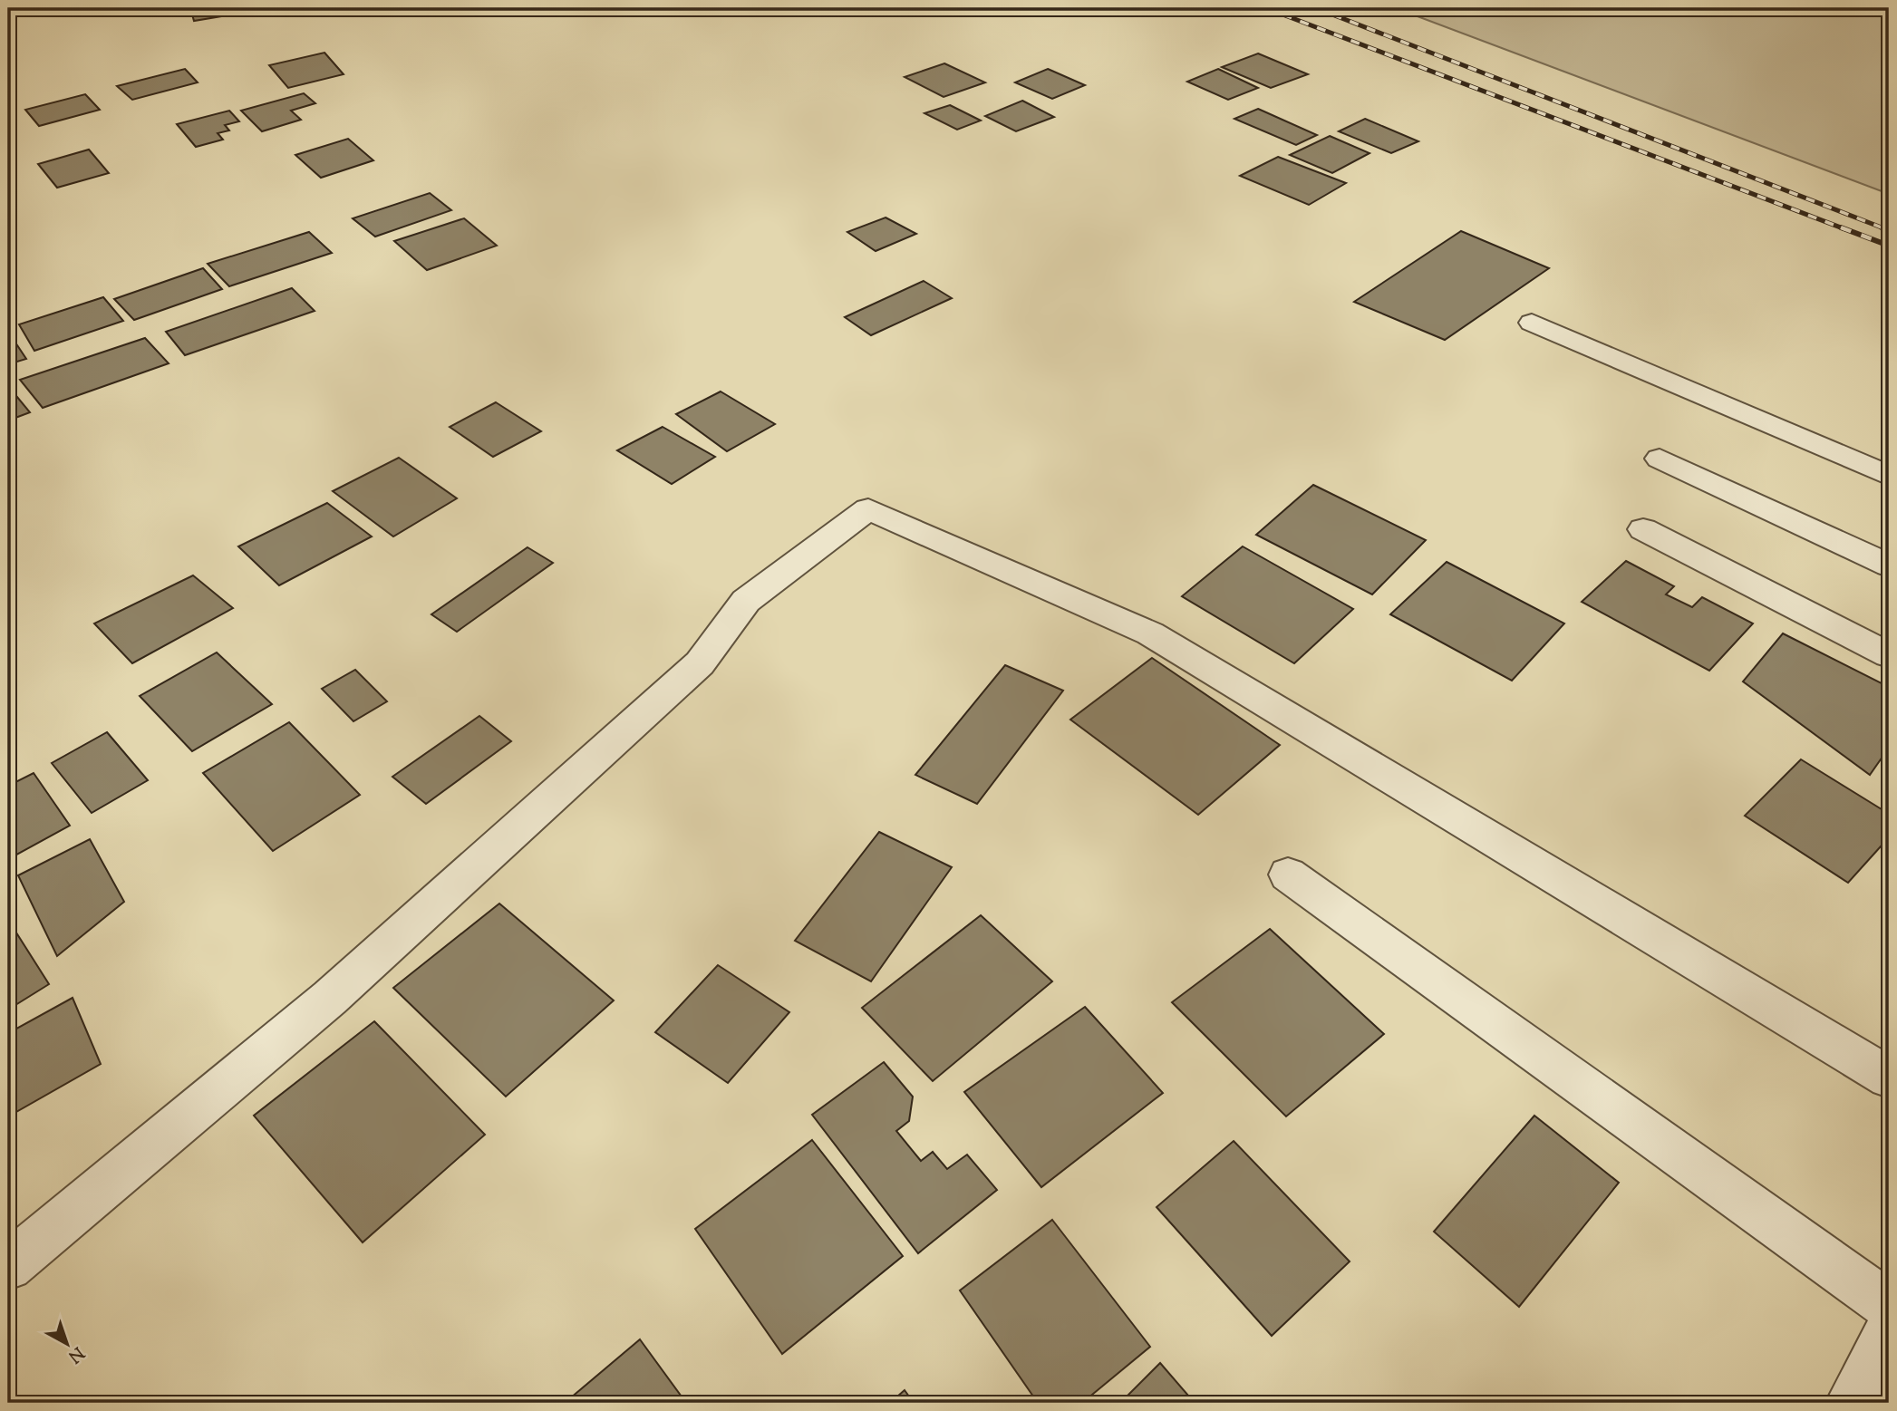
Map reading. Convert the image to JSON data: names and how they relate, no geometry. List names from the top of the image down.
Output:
{
  "north": "bottom right"
}
